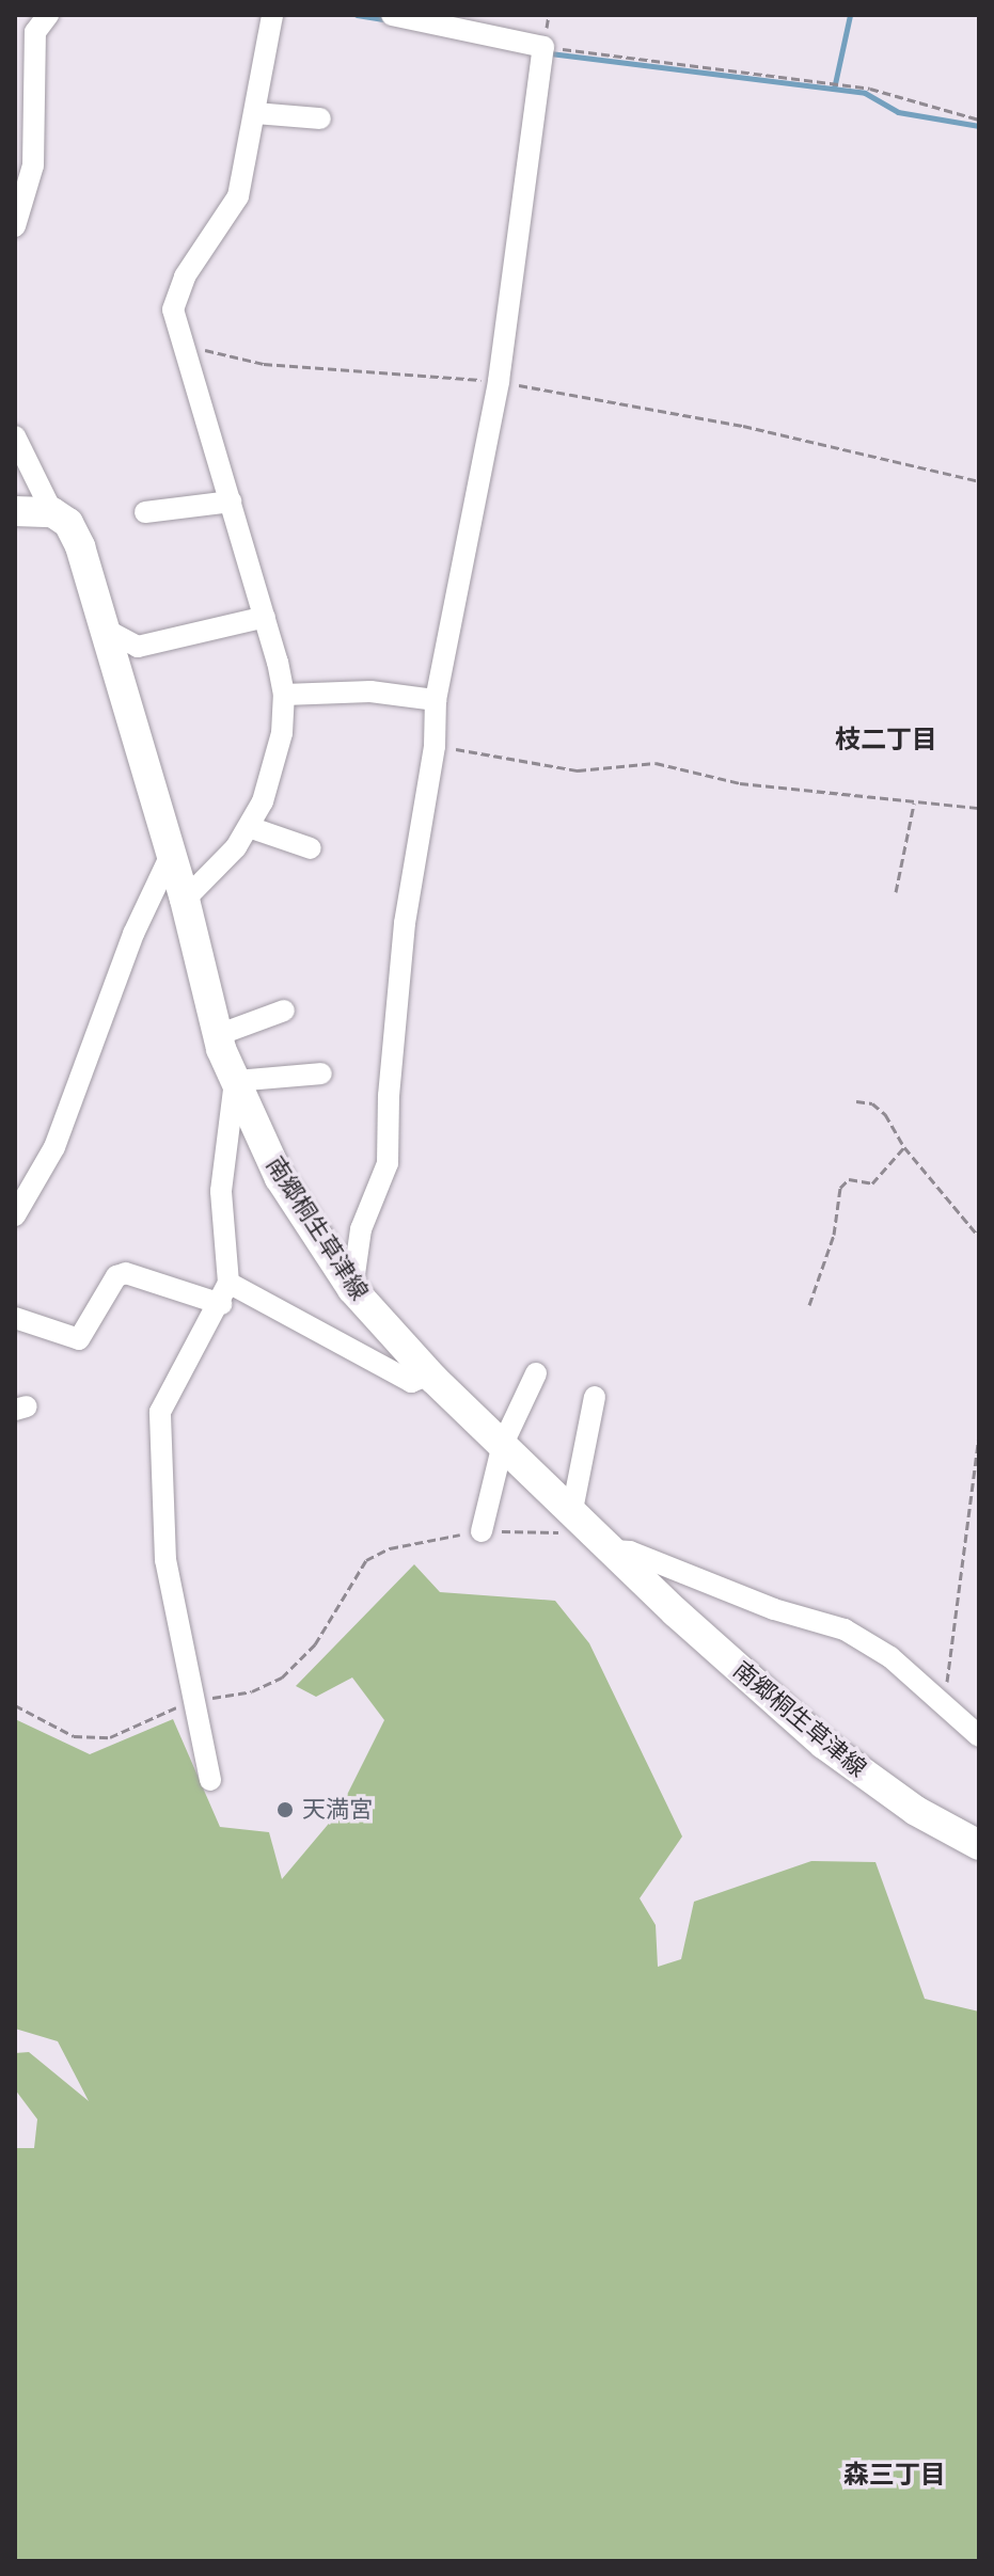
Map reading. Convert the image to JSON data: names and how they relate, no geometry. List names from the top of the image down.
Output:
{
  "streets": {
    "main road": ["南郷桐生草津線"]
  },
  "districts": ["枝二丁目", "森三丁目"],
  "places": ["天満宮"]
}
